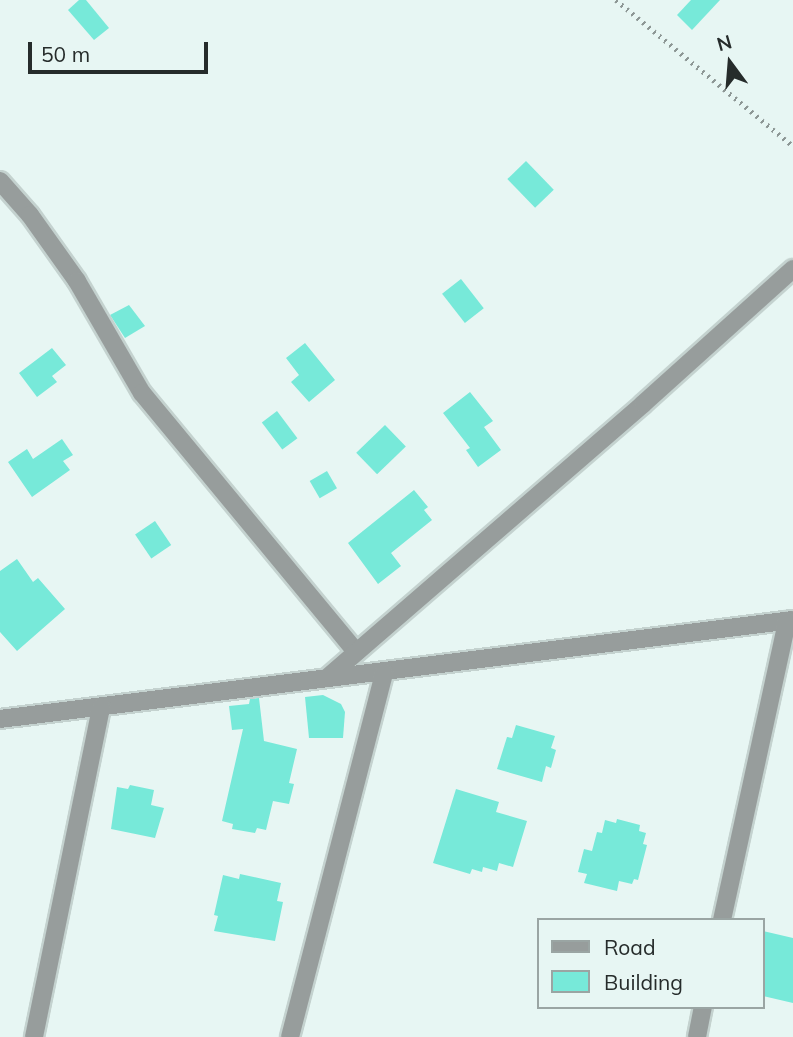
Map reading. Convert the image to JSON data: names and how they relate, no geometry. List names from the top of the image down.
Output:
{
  "legend": ["Road", "Building"],
  "scale_bar": "50 m",
  "north": "top"
}
